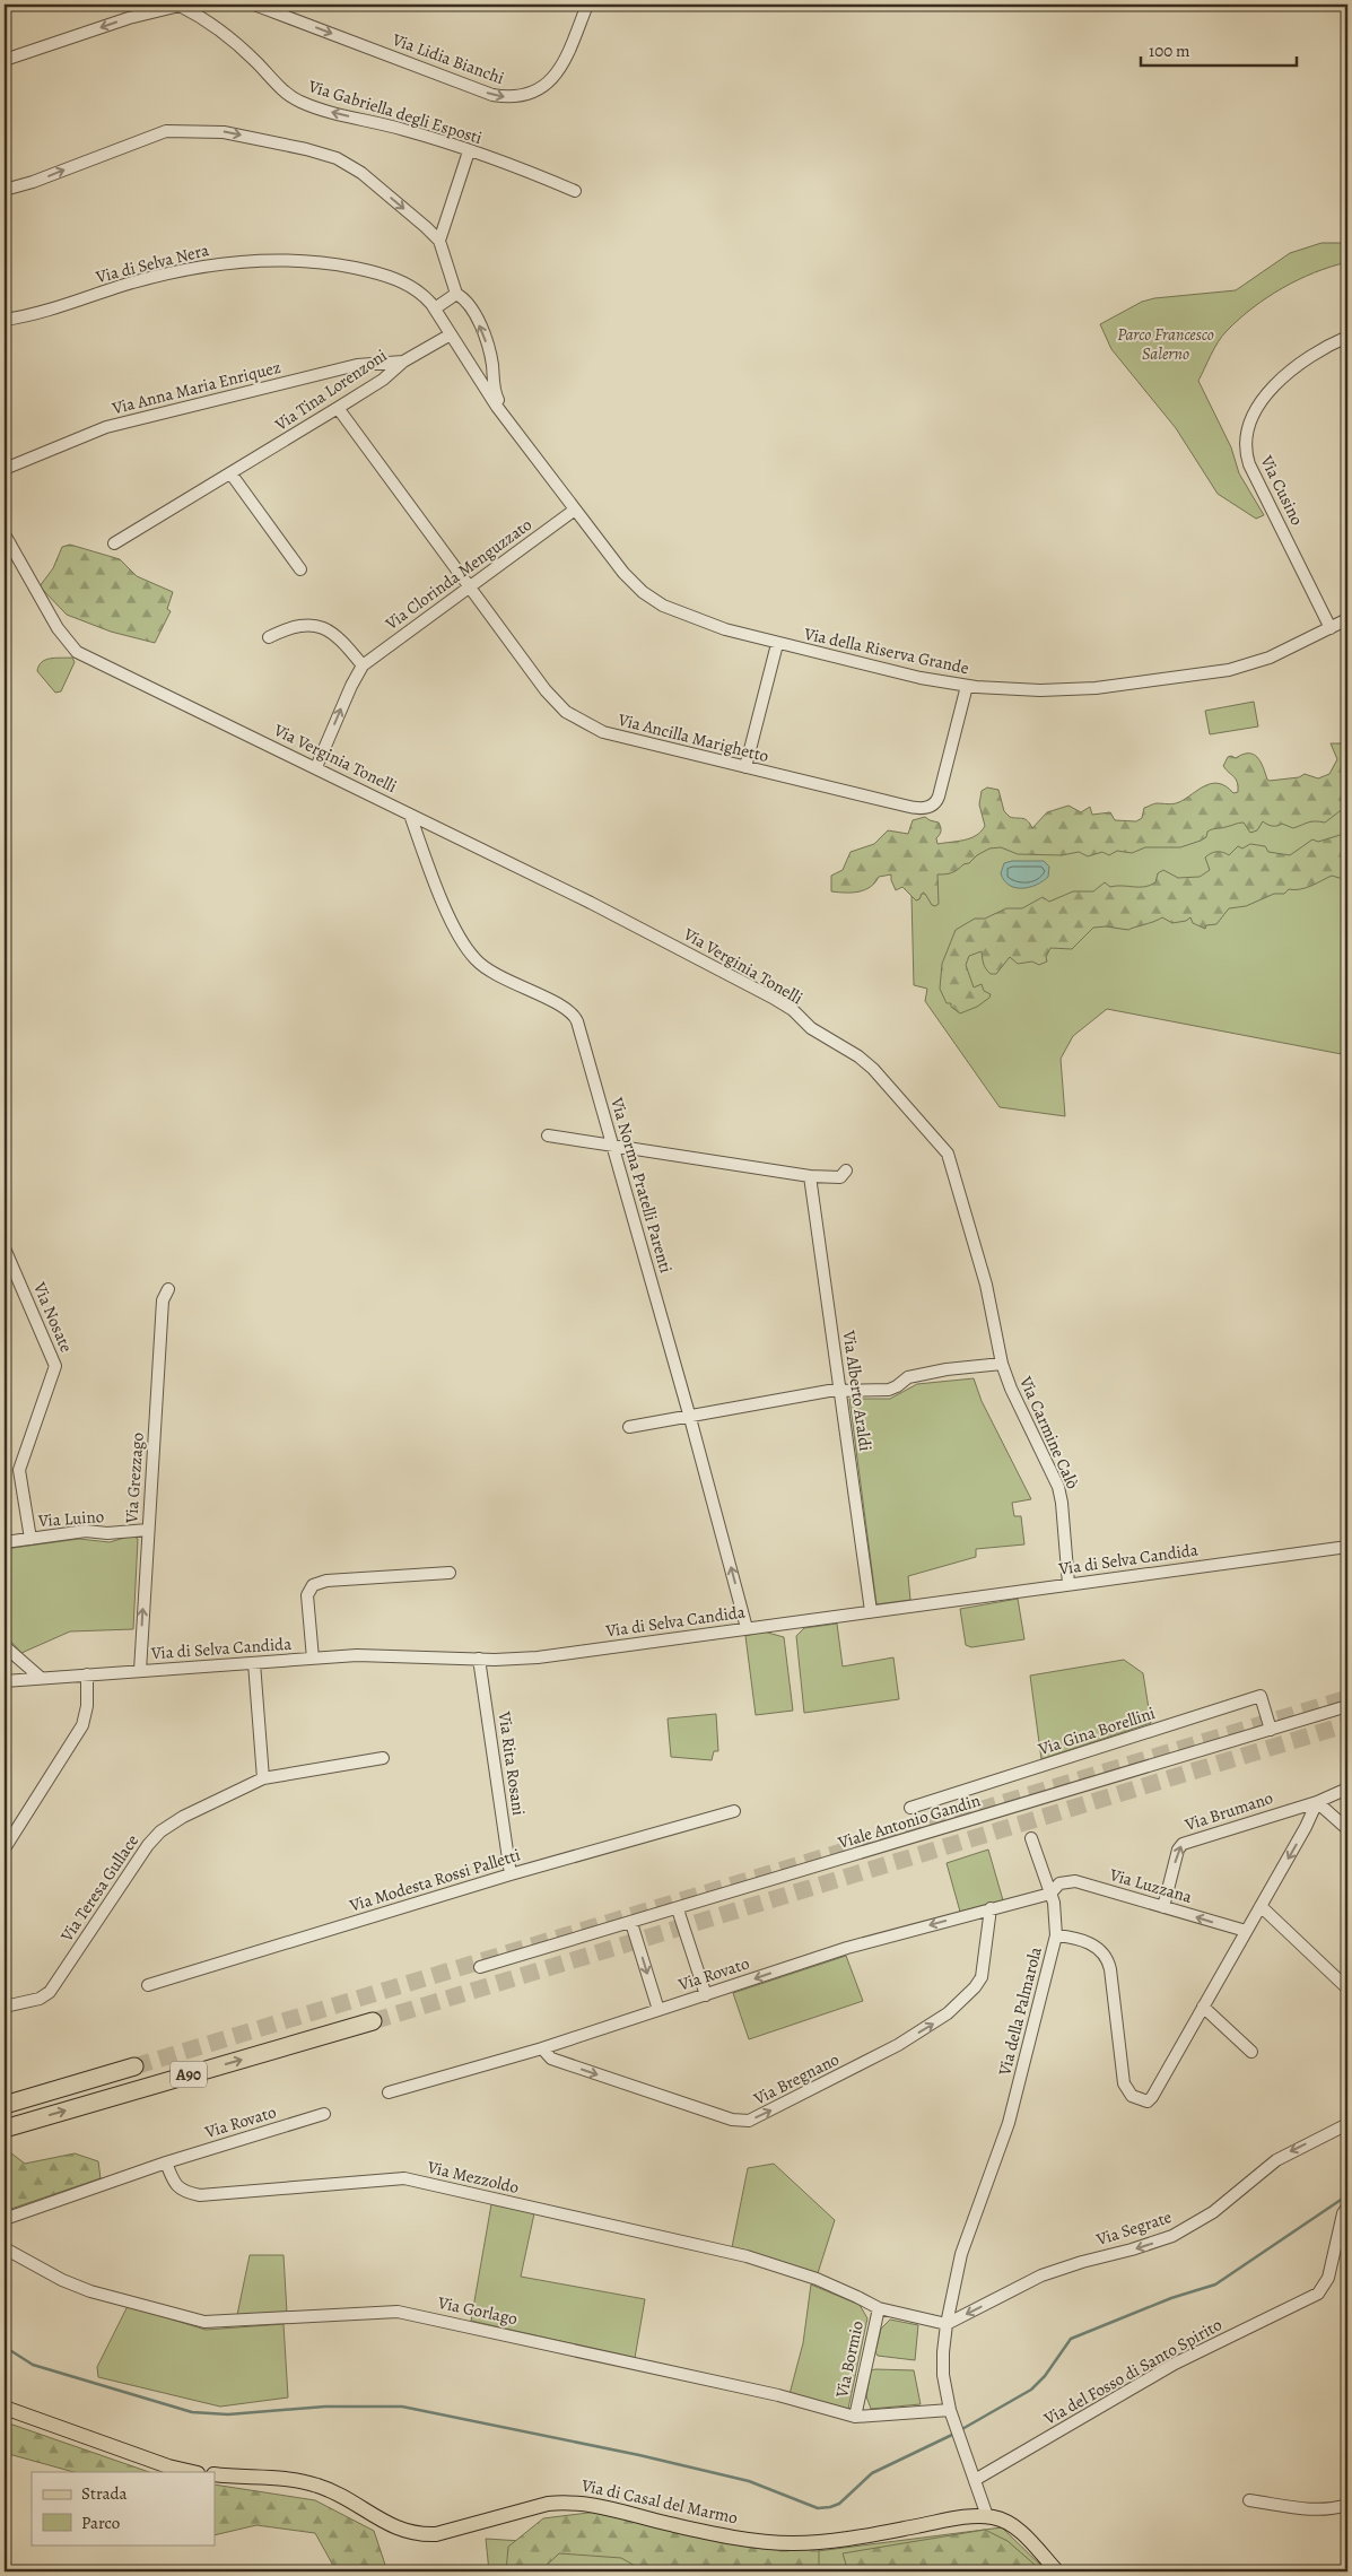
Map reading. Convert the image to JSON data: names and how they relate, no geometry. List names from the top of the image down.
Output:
{
  "streets": {
    "highway": ["A90"],
    "main road": ["Via di Casal del Marmo"],
    "street": [
      "Via Lidia Bianchi",
      "Via Gabriella degli Esposti",
      "Via di Selva Nera",
      "Via Anna Maria Enriquez",
      "Via Tina Lorenzoni",
      "Via Cusino",
      "Via Clorinda Menguzzato",
      "Via della Riserva Grande",
      "Via Ancilla Marighetto",
      "Via Verginia Tonelli",
      "Via Norma Pratelli Parenti",
      "Via Nosate",
      "Via Alberto Araldi",
      "Via Carmine Calò",
      "Via Grezzago",
      "Via Luino",
      "Via di Selva Candida",
      "Via Gina Borellini",
      "Via Rita Rosani",
      "Via Brumano",
      "Viale Antonio Gandin",
      "Via Modesta Rossi Palletti",
      "Via Luzzana",
      "Via Teresa Gullace",
      "Via Rovato",
      "Via della Palmarola",
      "Via Bregnano",
      "Via Mezzoldo",
      "Via Segrate",
      "Via Gorlago",
      "Via Bormio",
      "Via del Fosso di Santo Spirito"
    ]
  },
  "crossings": [
    ["Via di Selva Nera", "Via Tina Lorenzoni"],
    ["Via di Selva Nera", "Via della Riserva Grande"],
    ["Via Anna Maria Enriquez", "Via Tina Lorenzoni"],
    ["Via Tina Lorenzoni", "Via Ancilla Marighetto"],
    ["Via Cusino", "Via della Riserva Grande"],
    ["Via Clorinda Menguzzato", "Via della Riserva Grande"],
    ["Via Clorinda Menguzzato", "Via Ancilla Marighetto"],
    ["Via Clorinda Menguzzato", "Via Verginia Tonelli"],
    ["Via della Riserva Grande", "Via Ancilla Marighetto"],
    ["Via Verginia Tonelli", "Via Norma Pratelli Parenti"],
    ["Via Verginia Tonelli", "Via Carmine Calò"],
    ["Via Norma Pratelli Parenti", "Via di Selva Candida"],
    ["Via Nosate", "Via Luino"],
    ["Via Alberto Araldi", "Via di Selva Candida"],
    ["Via Carmine Calò", "Via di Selva Candida"],
    ["Via Grezzago", "Via Luino"],
    ["Via Grezzago", "Via di Selva Candida"],
    ["Via di Selva Candida", "Via Rita Rosani"],
    ["Via Gina Borellini", "Viale Antonio Gandin"],
    ["Via Rita Rosani", "Via Modesta Rossi Palletti"],
    ["Via Brumano", "Via Luzzana"],
    ["Via Brumano", "Via della Palmarola"],
    ["Via Luzzana", "Via Rovato"],
    ["Via Luzzana", "Via della Palmarola"],
    ["Via Rovato", "Via Bregnano"],
    ["Via Rovato", "Via Mezzoldo"],
    ["Via della Palmarola", "Via Mezzoldo"],
    ["Via della Palmarola", "Via Segrate"],
    ["Via della Palmarola", "Via Gorlago"],
    ["Via della Palmarola", "Via del Fosso di Santo Spirito"],
    ["Via della Palmarola", "Via di Casal del Marmo"],
    ["Via Mezzoldo", "Via Segrate"],
    ["Via Mezzoldo", "Via Bormio"],
    ["Via Gorlago", "Via Bormio"]
  ],
  "one_way": [
    "Via Lidia Bianchi",
    "Via Grezzago",
    "Via Brumano",
    "Via Luzzana",
    "Via Bregnano",
    "Via Segrate"
  ],
  "parks": ["Parco Francesco Salerno"],
  "legend": ["Strada", "Parco"],
  "scale_bar": "100 m"
}
